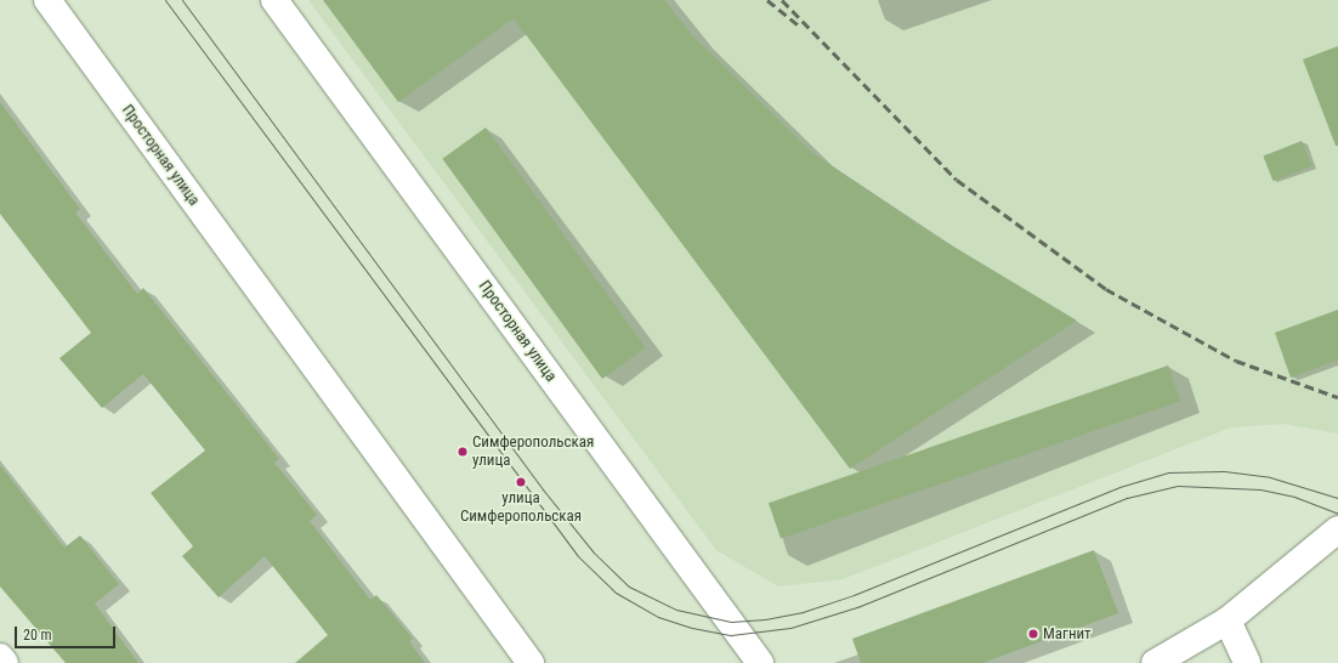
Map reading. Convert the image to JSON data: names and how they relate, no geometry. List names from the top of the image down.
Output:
{
  "streets": {
    "street": ["Просторная улица"]
  },
  "places": ["Симферопольская улица", "улица Симферопольская", "Магнит"],
  "scale_bar": "20 m"
}
